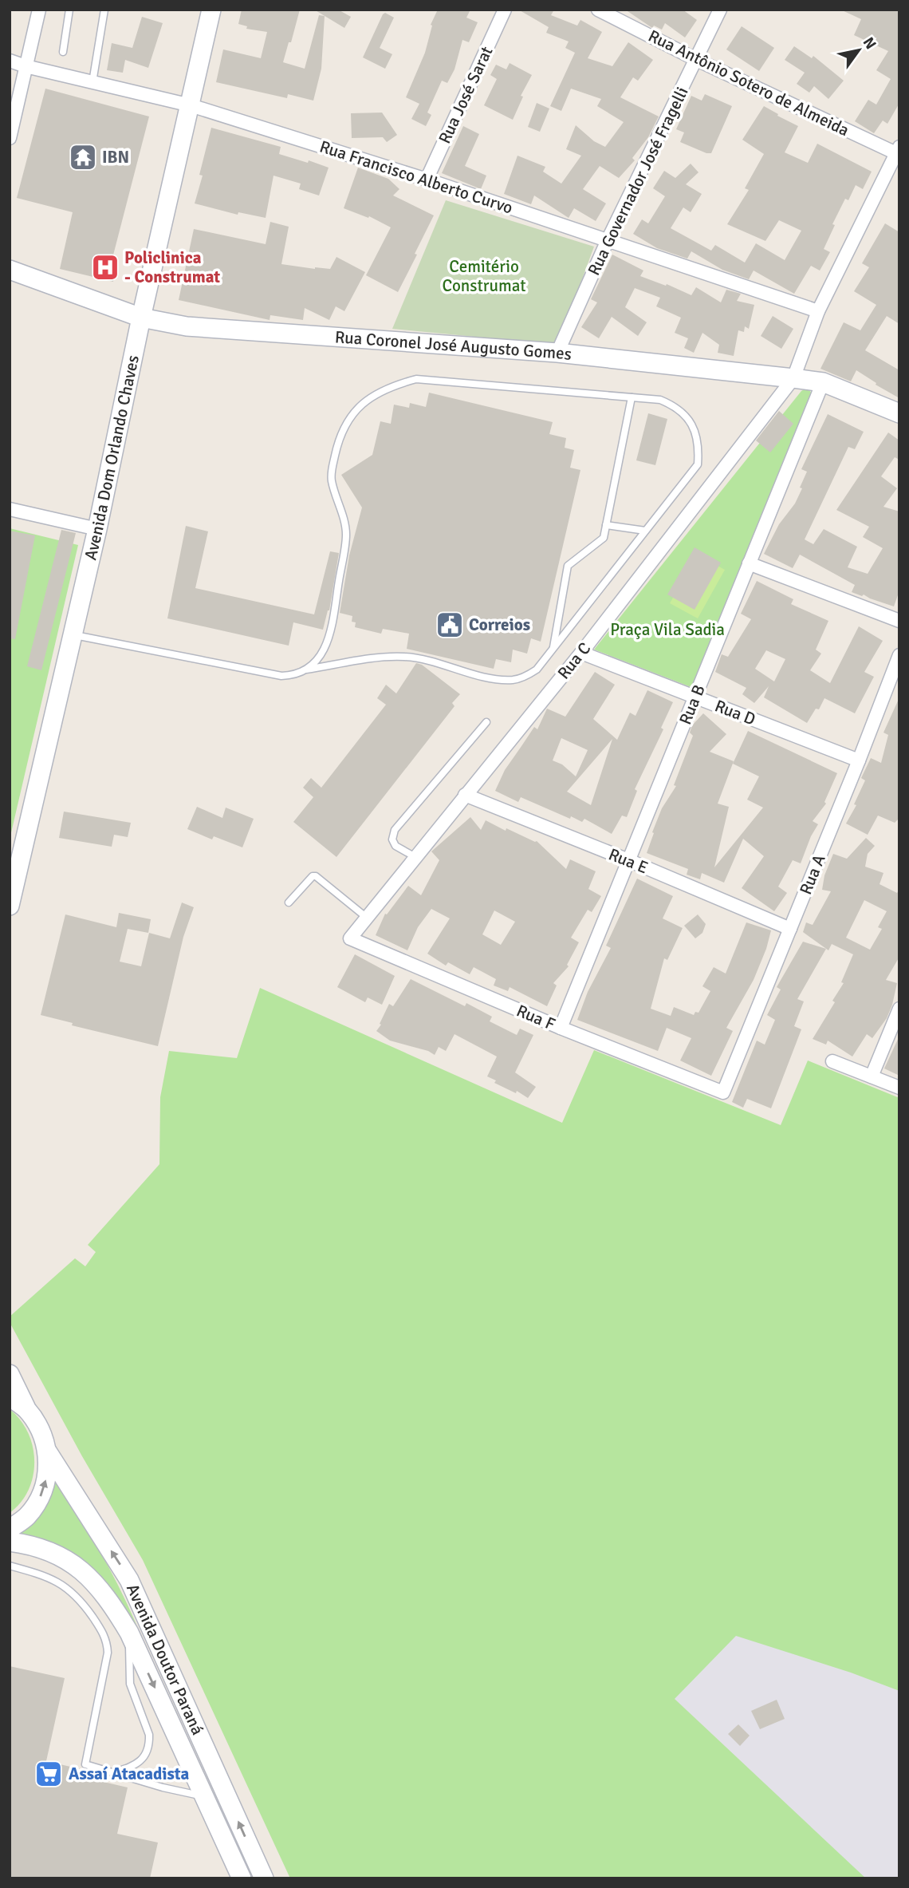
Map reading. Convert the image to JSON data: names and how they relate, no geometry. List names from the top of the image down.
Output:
{
  "streets": {
    "main road": ["Rua Coronel José Augusto Gomes", "Avenida Dom Orlando Chaves", "Avenida Doutor Paraná"],
    "street": [
      "Rua Antônio Sotero de Almeida",
      "Rua José Sarat",
      "Rua Francisco Alberto Curvo",
      "Rua Governador José Fragelli",
      "Rua C",
      "Rua B",
      "Rua D",
      "Rua E",
      "Rua A",
      "Rua F"
    ]
  },
  "crossings": [
    ["Rua Antônio Sotero de Almeida", "Rua Governador José Fragelli"],
    ["Rua Antônio Sotero de Almeida", "Rua C"],
    ["Rua José Sarat", "Rua Francisco Alberto Curvo"],
    ["Rua Francisco Alberto Curvo", "Rua Governador José Fragelli"],
    ["Rua Francisco Alberto Curvo", "Avenida Dom Orlando Chaves"],
    ["Rua Francisco Alberto Curvo", "Rua C"],
    ["Rua Governador José Fragelli", "Rua Coronel José Augusto Gomes"],
    ["Rua Coronel José Augusto Gomes", "Avenida Dom Orlando Chaves"],
    ["Rua Coronel José Augusto Gomes", "Rua C"],
    ["Rua Coronel José Augusto Gomes", "Rua B"],
    ["Rua C", "Rua D"],
    ["Rua C", "Rua E"],
    ["Rua C", "Rua F"],
    ["Rua B", "Rua D"],
    ["Rua B", "Rua E"],
    ["Rua B", "Rua F"],
    ["Rua D", "Rua A"],
    ["Rua E", "Rua A"],
    ["Rua A", "Rua F"]
  ],
  "parks": ["Cemitério Construmat", "Praça Vila Sadia"],
  "places": {
    "temple": ["IBN"],
    "hospital": ["Policlinica - Construmat"],
    "public building": ["Correios"],
    "supermarket": ["Assaí Atacadista"]
  },
  "north": "top right"
}
